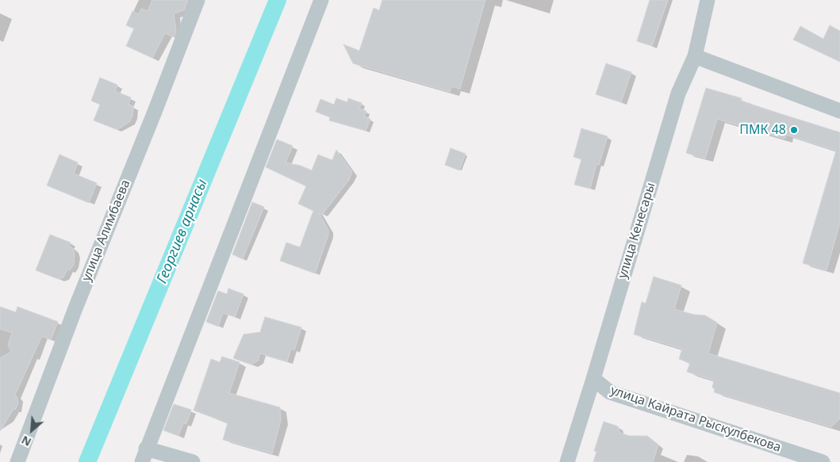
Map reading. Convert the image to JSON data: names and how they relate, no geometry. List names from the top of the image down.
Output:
{
  "streets": {
    "street": ["улица Алимбаева", "улица Кенесары", "улица Кайрата Рыскулбекова"]
  },
  "crossings": [
    ["улица Кенесары", "улица Кайрата Рыскулбекова"]
  ],
  "water": ["Георгиев арнасы"],
  "places": ["ПМК 48"],
  "north": "bottom left"
}
